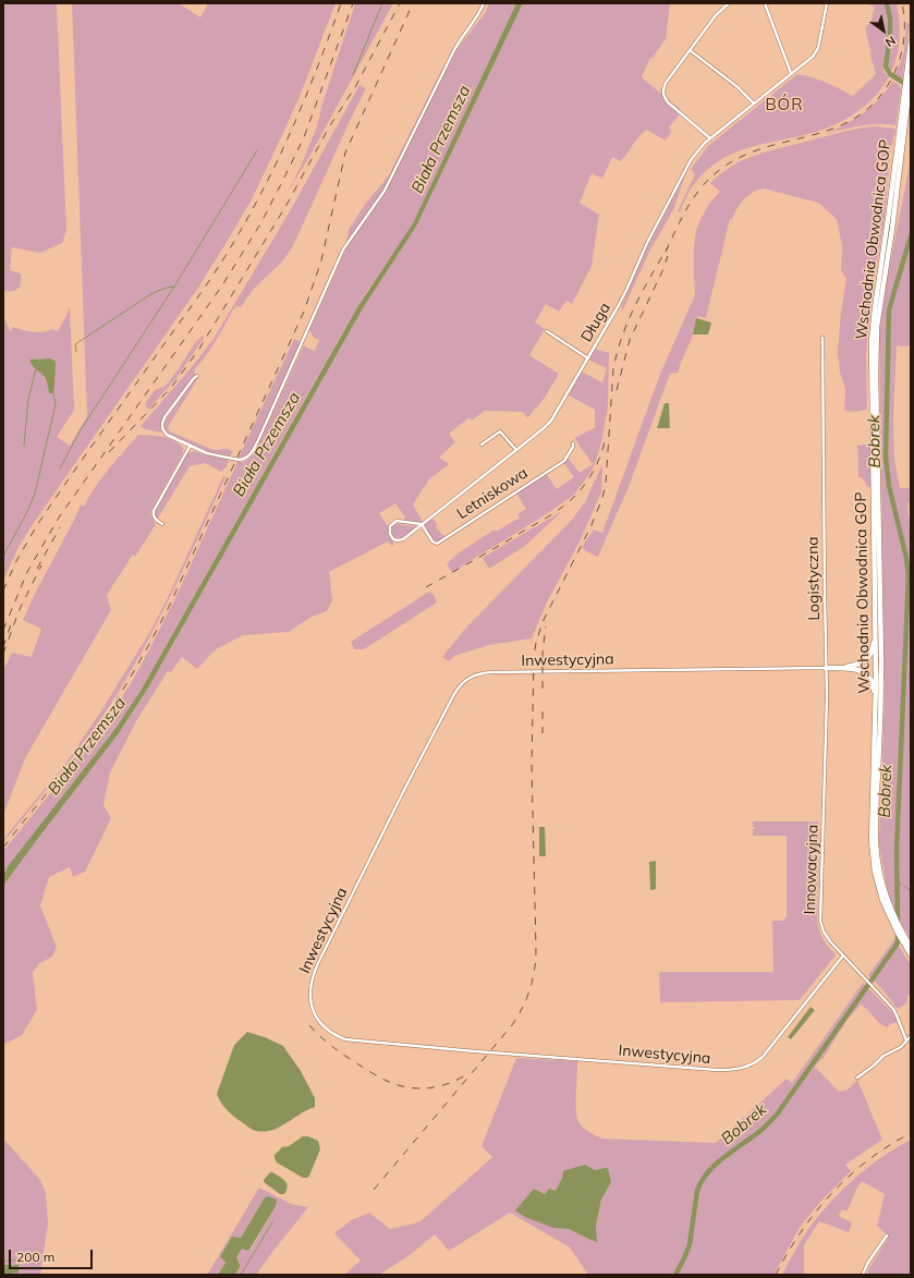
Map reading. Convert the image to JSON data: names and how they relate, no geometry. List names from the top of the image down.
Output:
{
  "streets": {
    "highway": ["Wschodnia Obwodnica GOP"],
    "street": [
      "Długa",
      "Letniskowa",
      "Logistyczna",
      "Inwestycyjna",
      "Innowacyjna"
    ]
  },
  "crossings": [
    ["Długa", "Letniskowa"],
    ["Logistyczna", "Inwestycyjna"],
    ["Logistyczna", "Innowacyjna"],
    ["Inwestycyjna", "Innowacyjna"]
  ],
  "districts": ["BÓR"],
  "water": ["Biała Przemsza", "Bobrek"],
  "scale_bar": "200 m",
  "north": "bottom right"
}
